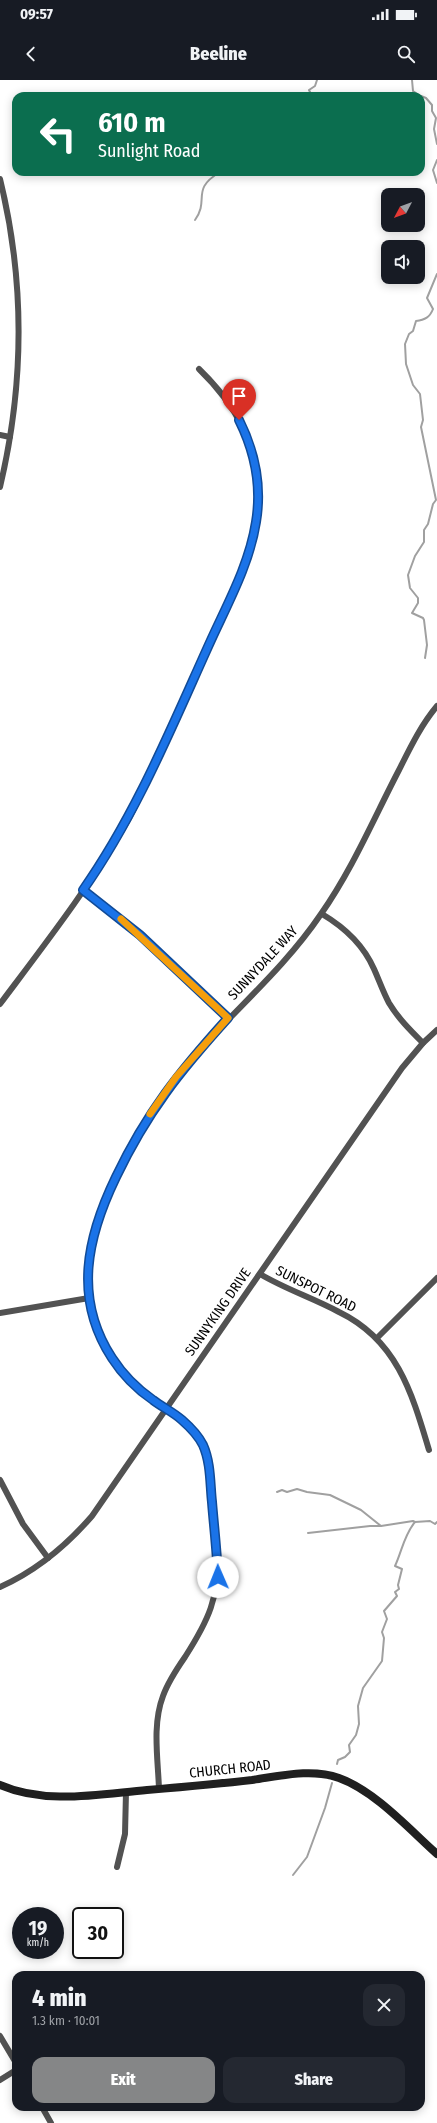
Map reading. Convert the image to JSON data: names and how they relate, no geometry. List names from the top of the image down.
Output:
{
  "streets": {
    "street": [
      "SUNNYDALE WAY",
      "SUNSPOT ROAD",
      "SUNNYKING DRIVE",
      "CHURCH ROAD"
    ]
  },
  "crossings": [
    ["SUNNYDALE WAY", "SUNNYKING DRIVE"],
    ["SUNNYDALE WAY", "CHURCH ROAD"],
    ["SUNSPOT ROAD", "SUNNYKING DRIVE"]
  ],
  "north": "bottom left",
  "page": {
    "status": "09:57",
    "header": "Beeline",
    "turn": ["610 m", "Sunlight Road"],
    "speed": "19 km/h",
    "limit": "30",
    "heading": ["4 min", "1.3 km · 10:01"],
    "buttons": ["Exit", "Share"]
  }
}
